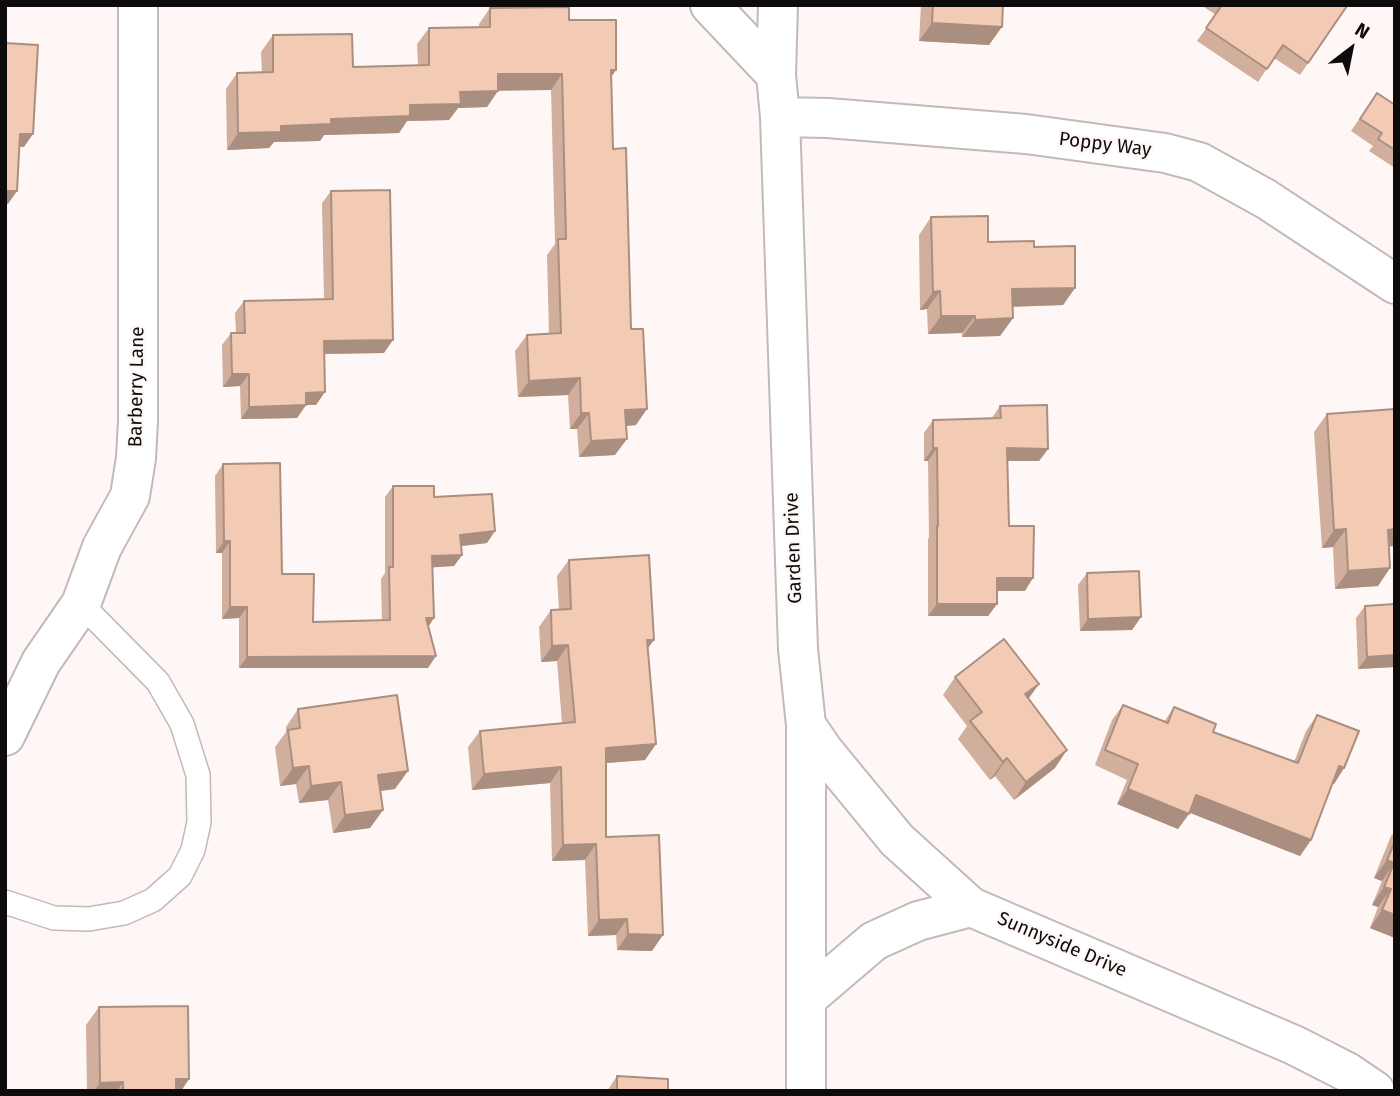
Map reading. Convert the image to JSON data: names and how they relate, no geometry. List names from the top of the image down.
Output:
{
  "streets": {
    "street": [
      "Poppy Way",
      "Barberry Lane",
      "Garden Drive",
      "Sunnyside Drive"
    ]
  },
  "crossings": [
    ["Poppy Way", "Garden Drive"],
    ["Garden Drive", "Sunnyside Drive"]
  ],
  "north": "top right"
}
